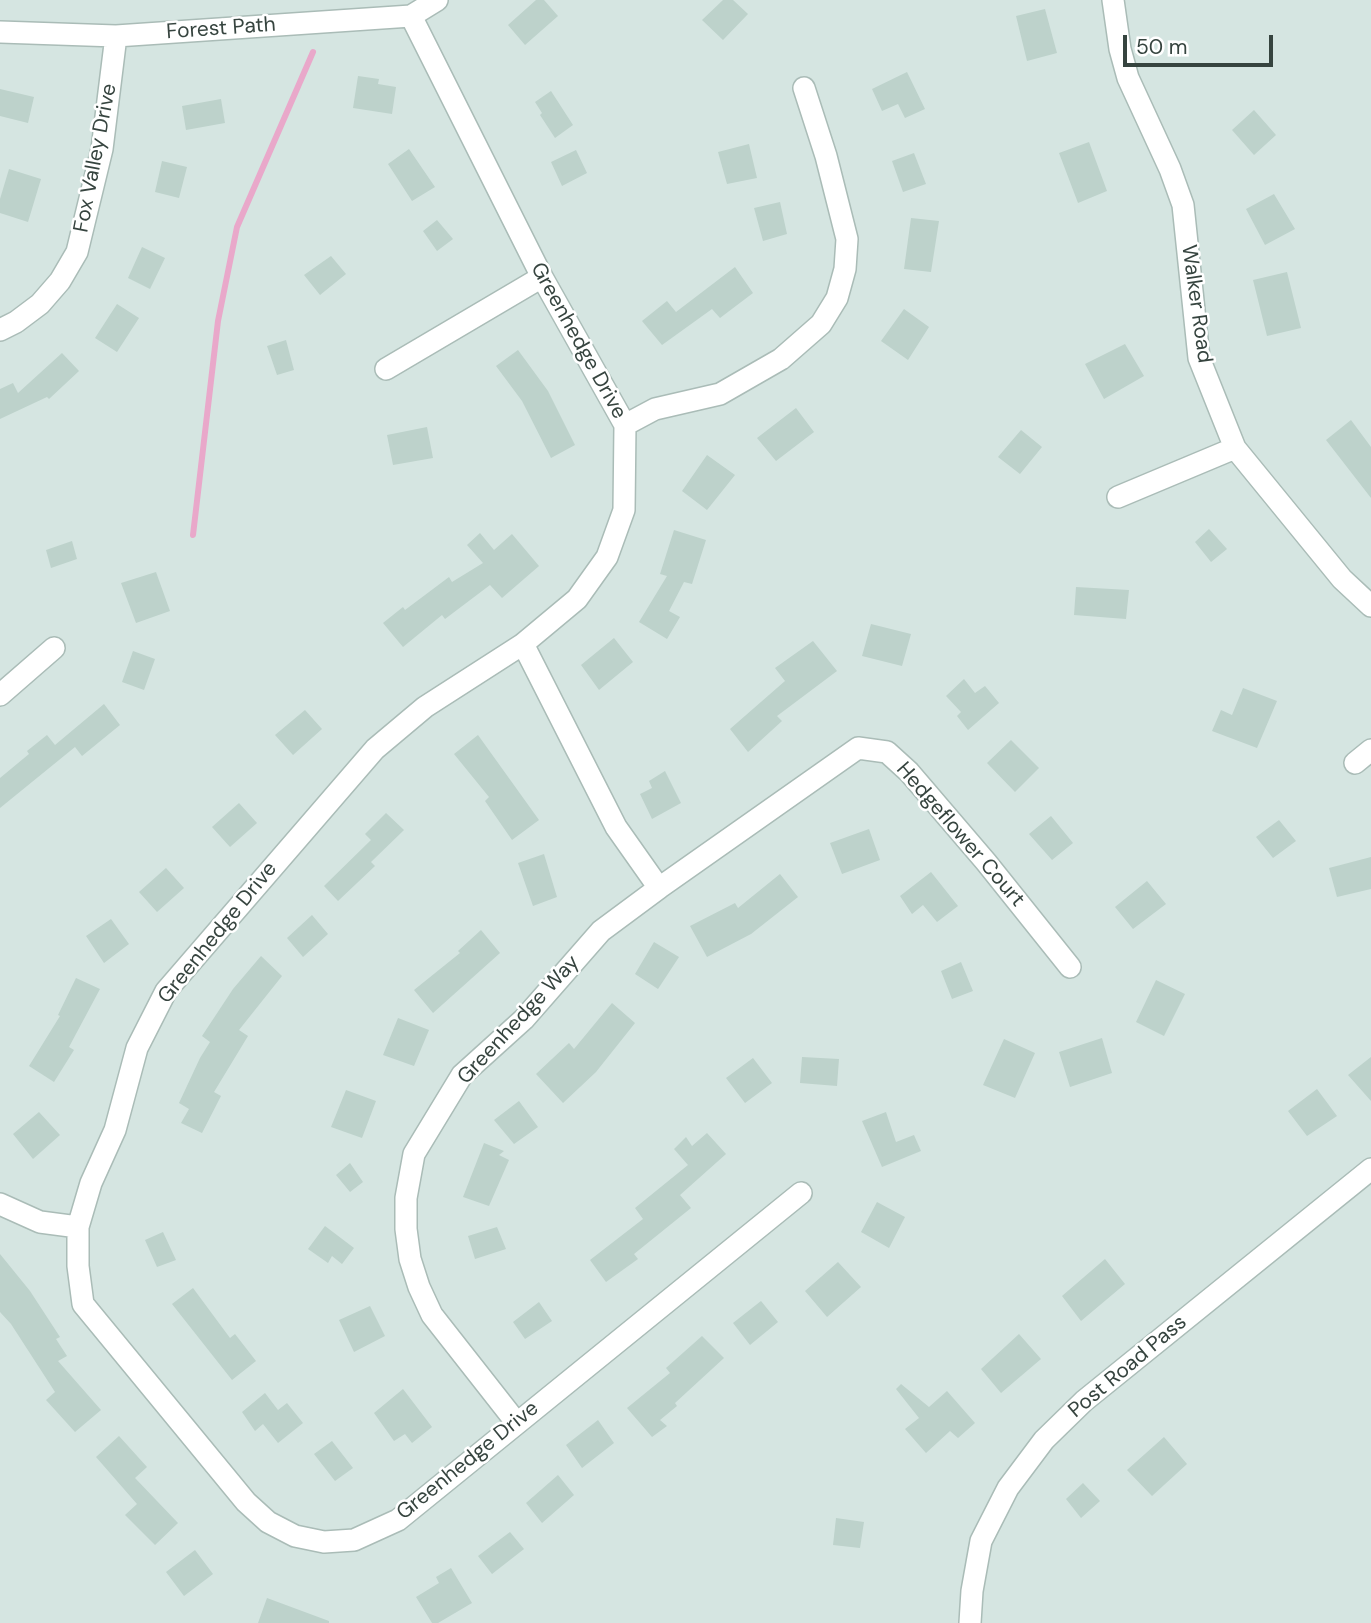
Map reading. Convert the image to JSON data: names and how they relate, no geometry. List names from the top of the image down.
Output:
{
  "streets": {
    "street": [
      "Forest Path",
      "Fox Valley Drive",
      "Walker Road",
      "Greenhedge Drive",
      "Hedgeflower Court",
      "Greenhedge Way",
      "Post Road Pass"
    ]
  },
  "crossings": [
    ["Forest Path", "Fox Valley Drive"],
    ["Forest Path", "Greenhedge Drive"],
    ["Greenhedge Drive", "Greenhedge Way"],
    ["Hedgeflower Court", "Greenhedge Way"]
  ],
  "scale_bar": "50 m"
}
